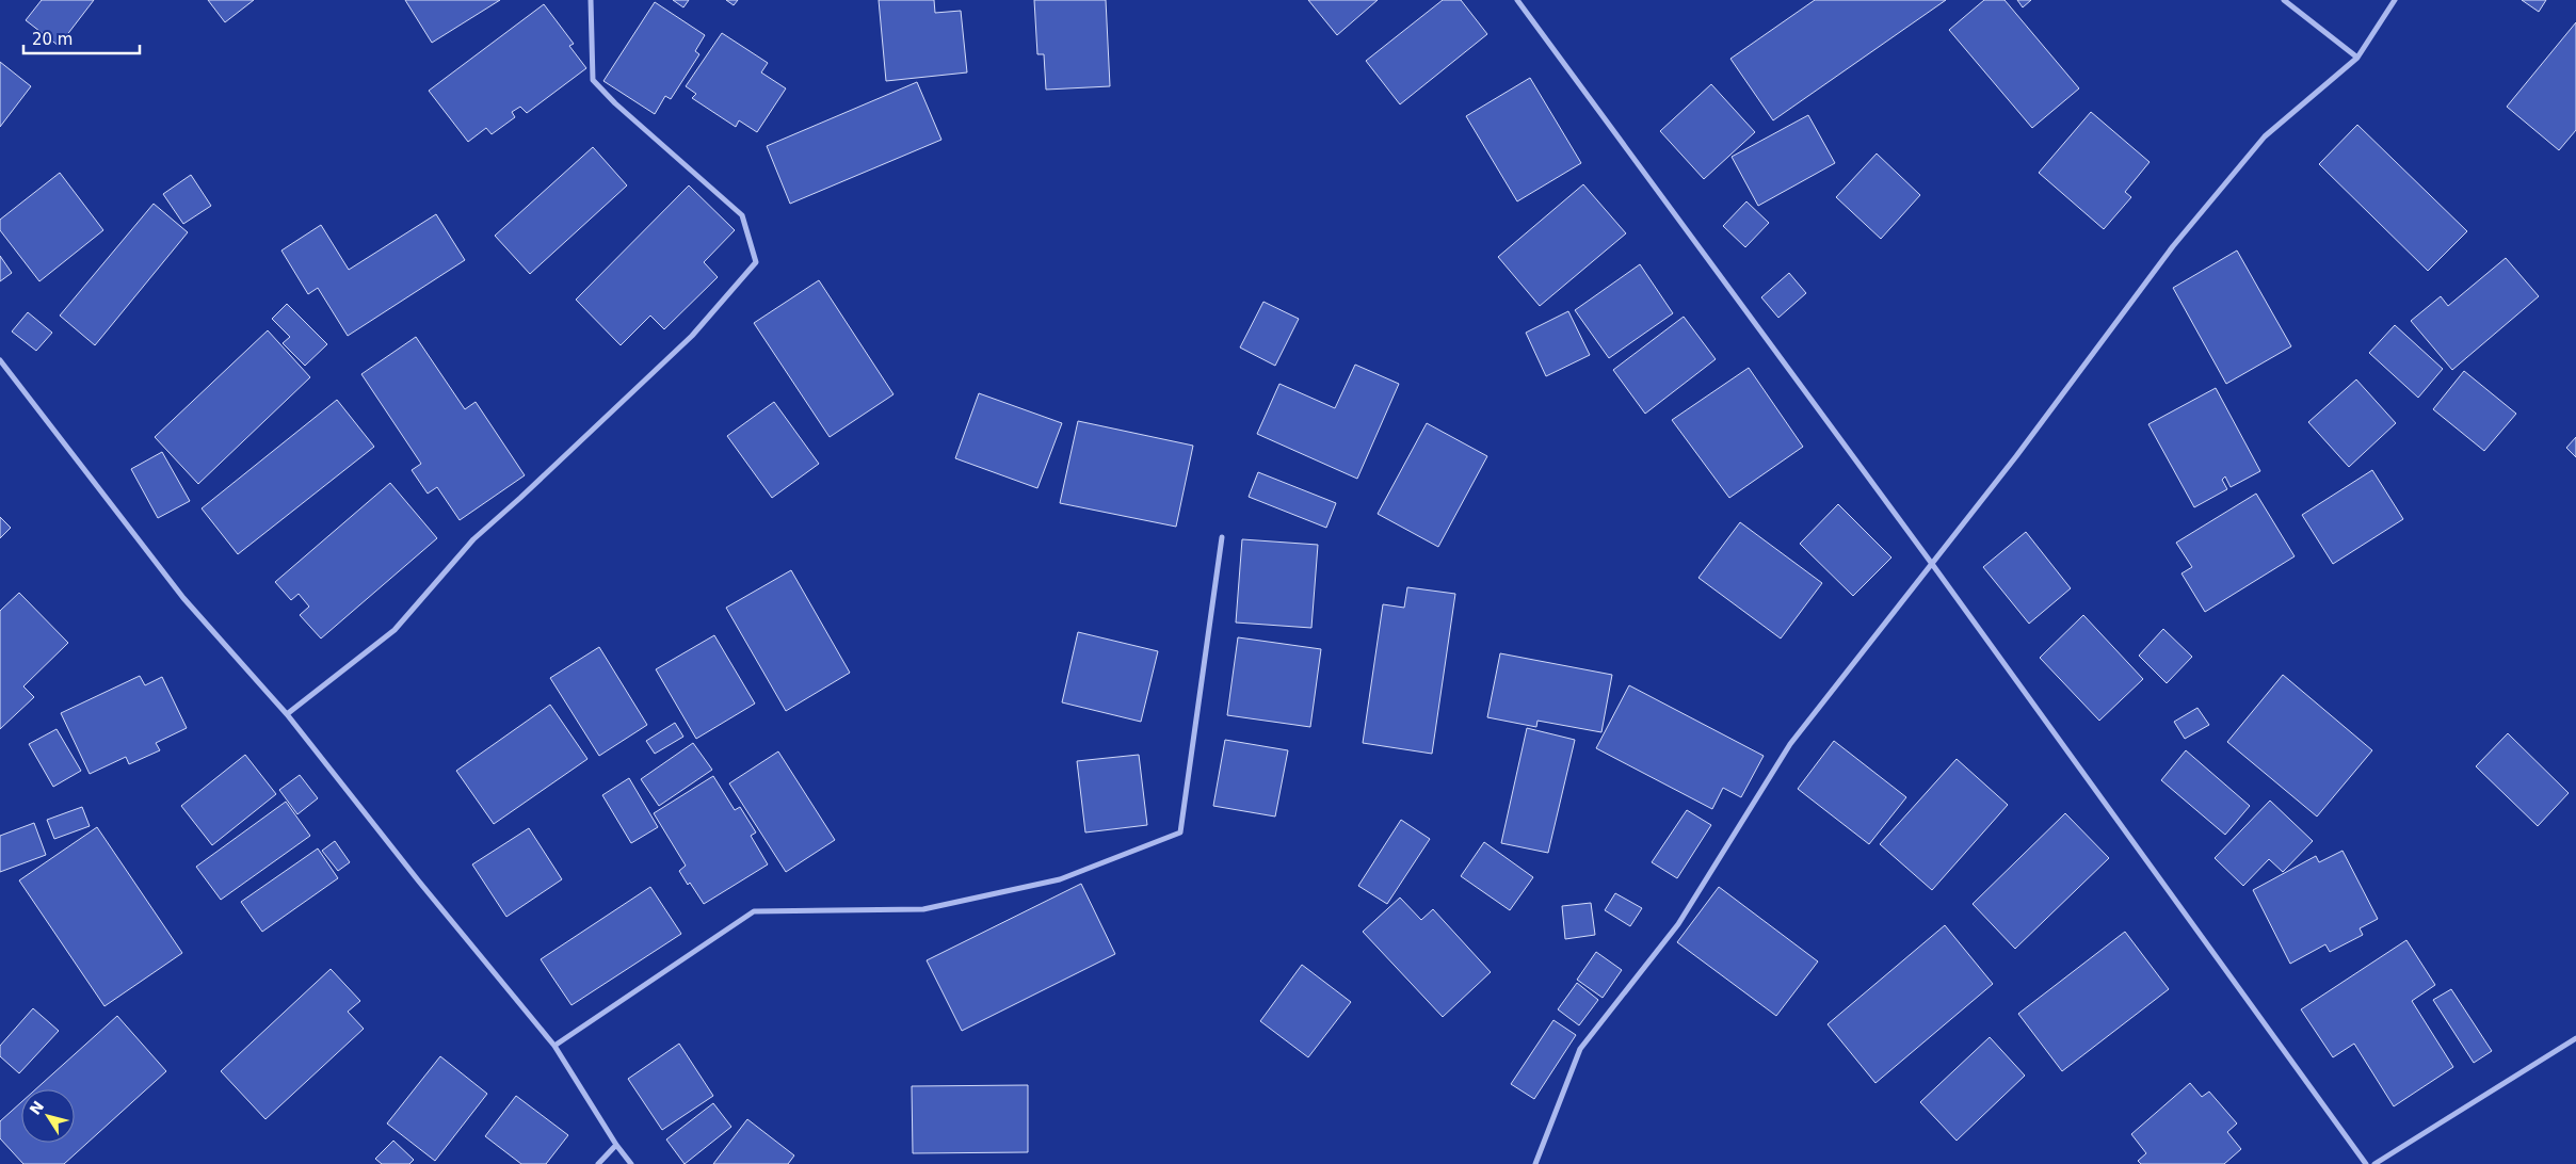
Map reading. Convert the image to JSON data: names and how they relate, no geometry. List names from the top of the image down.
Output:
{
  "scale_bar": "20 m",
  "north": "top left"
}
